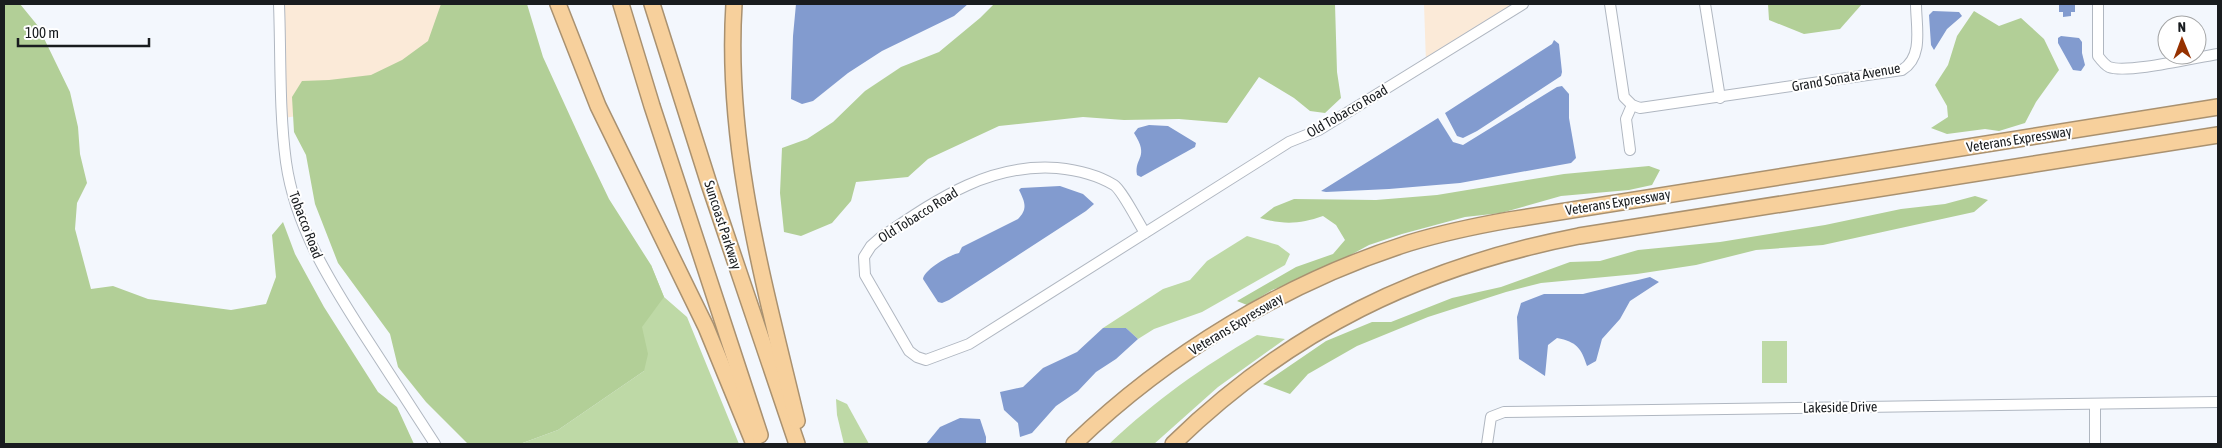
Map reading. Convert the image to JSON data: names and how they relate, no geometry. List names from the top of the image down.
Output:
{
  "streets": {
    "highway": ["Veterans Expressway", "Suncoast Parkway"],
    "street": [
      "Grand Sonata Avenue",
      "Old Tobacco Road",
      "Tobacco Road",
      "Lakeside Drive"
    ]
  },
  "scale_bar": "100 m",
  "north": "top"
}
